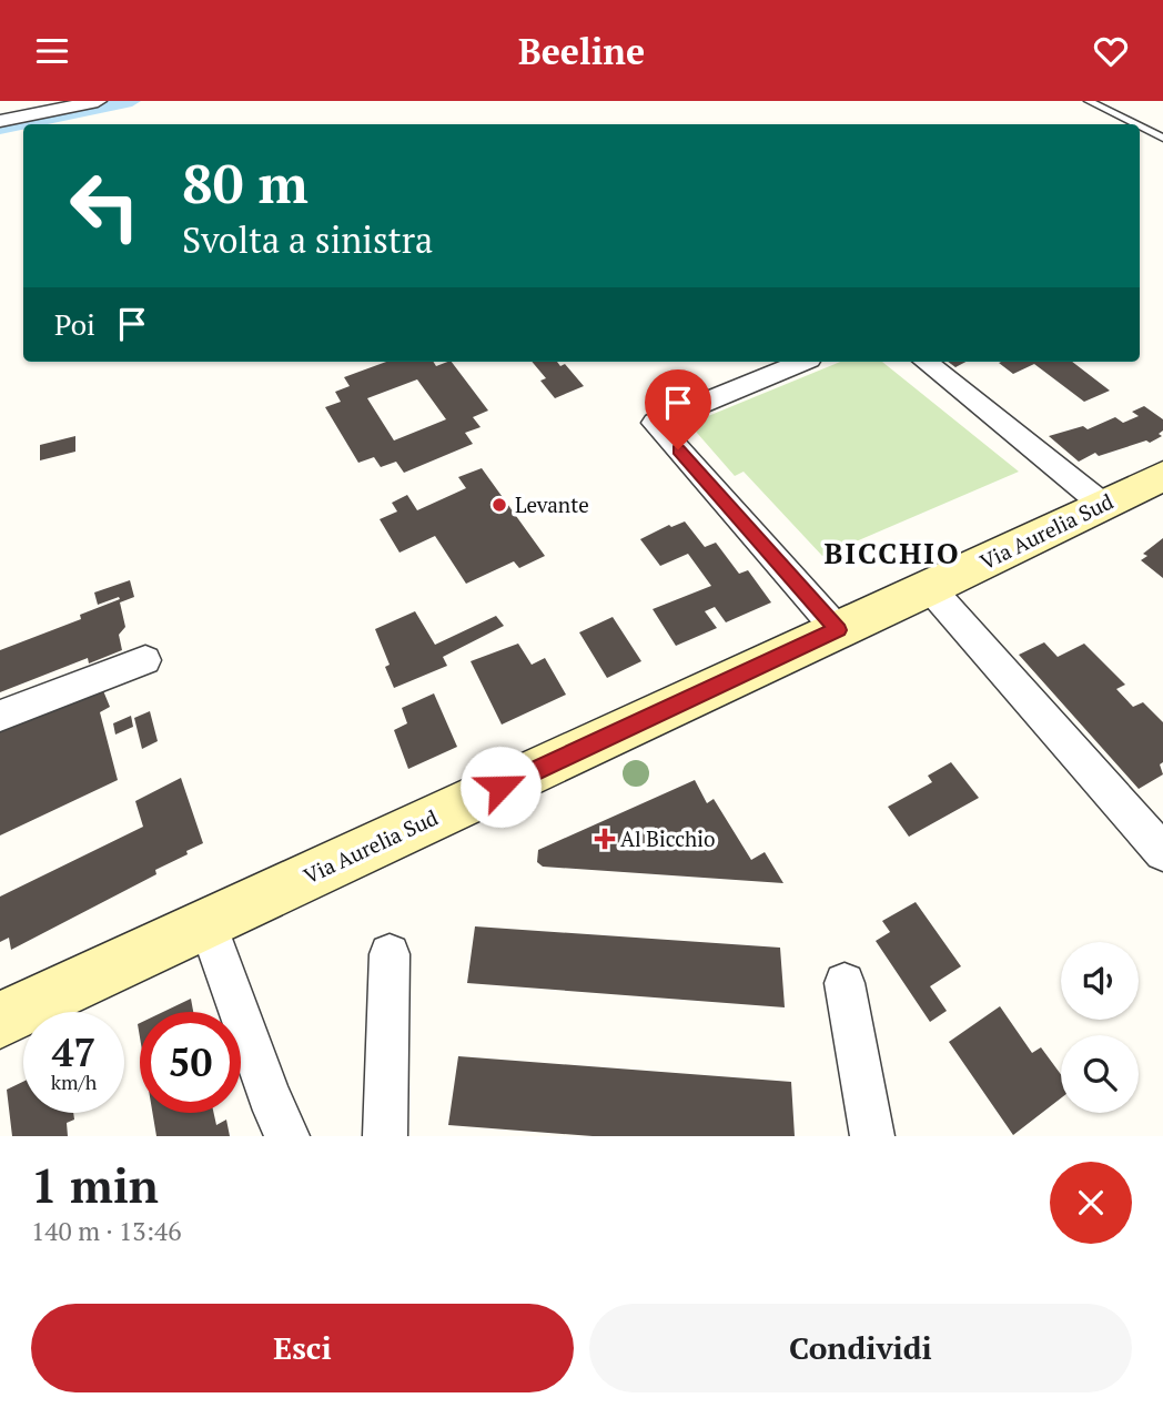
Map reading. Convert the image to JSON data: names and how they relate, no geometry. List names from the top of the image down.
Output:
{
  "streets": {
    "main road": ["Via Aurelia Sud"]
  },
  "districts": ["BICCHIO"],
  "places": {
    "other": ["Levante"],
    "health": ["Al Bicchio"]
  },
  "page": {
    "header": "Beeline",
    "turn": ["80 m", "Svolta a sinistra"],
    "then": "Poi",
    "speed": "47 km/h",
    "limit": "50",
    "heading": ["1 min", "140 m · 13:46"],
    "buttons": ["Esci", "Condividi"]
  }
}
